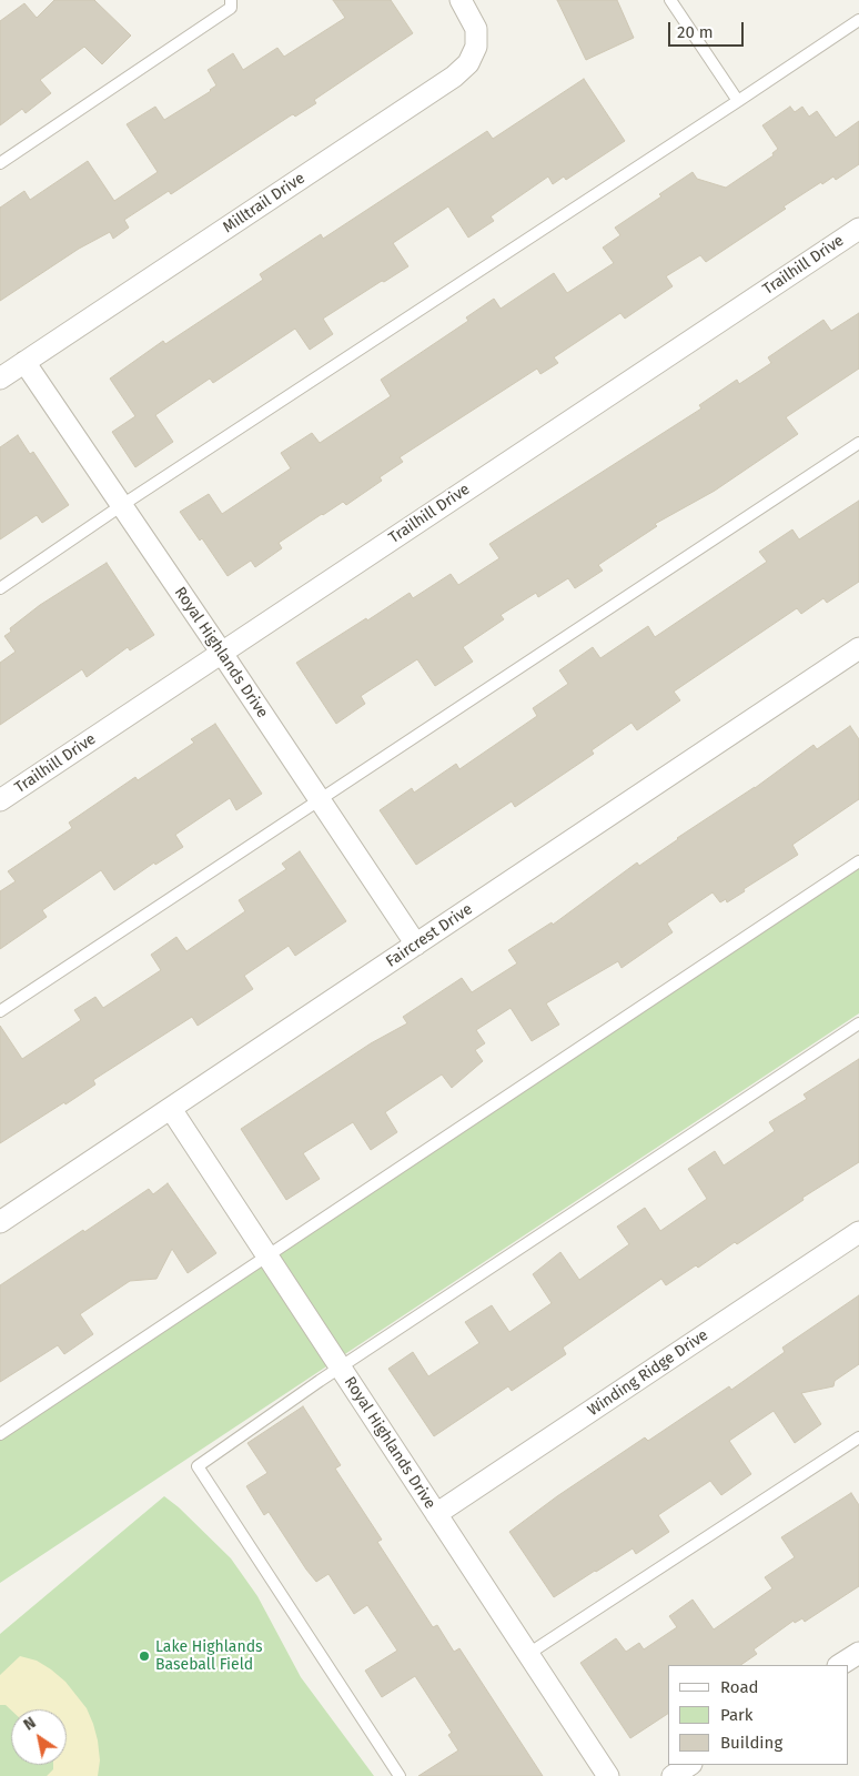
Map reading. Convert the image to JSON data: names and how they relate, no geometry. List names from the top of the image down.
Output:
{
  "streets": {
    "street": [
      "Milltrail Drive",
      "Trailhill Drive",
      "Royal Highlands Drive",
      "Faircrest Drive",
      "Winding Ridge Drive"
    ]
  },
  "crossings": [
    ["Milltrail Drive", "Royal Highlands Drive"],
    ["Trailhill Drive", "Royal Highlands Drive"],
    ["Royal Highlands Drive", "Faircrest Drive"],
    ["Royal Highlands Drive", "Winding Ridge Drive"]
  ],
  "places": ["Lake Highlands Baseball Field"],
  "legend": ["Road", "Park", "Building"],
  "scale_bar": "20 m",
  "north": "top left"
}
